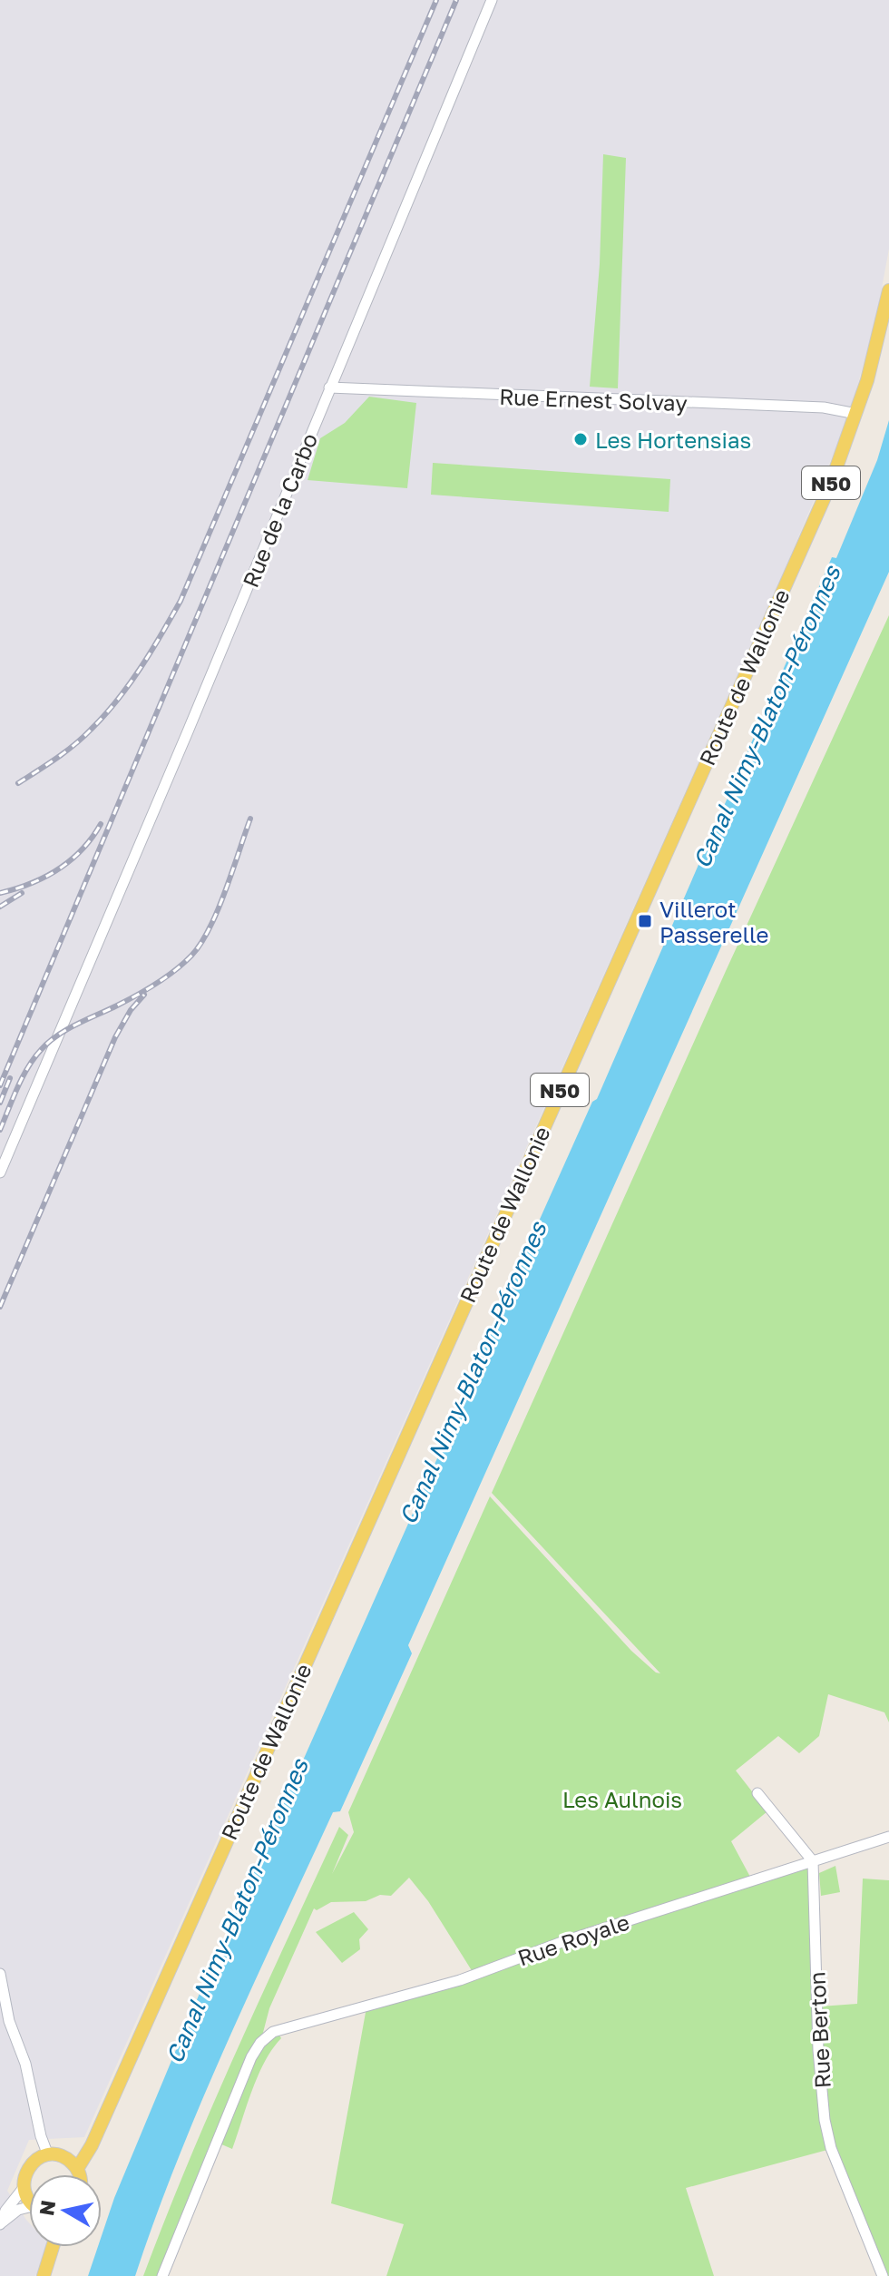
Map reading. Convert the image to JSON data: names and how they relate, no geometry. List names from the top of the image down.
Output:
{
  "streets": {
    "main road": ["N50", "Route de Wallonie"],
    "street": [
      "Rue Ernest Solvay",
      "Rue de la Carbo",
      "Rue Royale",
      "Rue Berton"
    ]
  },
  "crossings": [
    ["Rue Ernest Solvay", "Rue de la Carbo"],
    ["Rue Ernest Solvay", "Route de Wallonie"],
    ["Rue Royale", "Rue Berton"]
  ],
  "water": ["Canal Nimy-Blaton-Péronnes"],
  "parks": ["Les Aulnois"],
  "places": {
    "other": ["Les Hortensias"],
    "transit": ["Villerot Passerelle"]
  },
  "north": "left"
}
